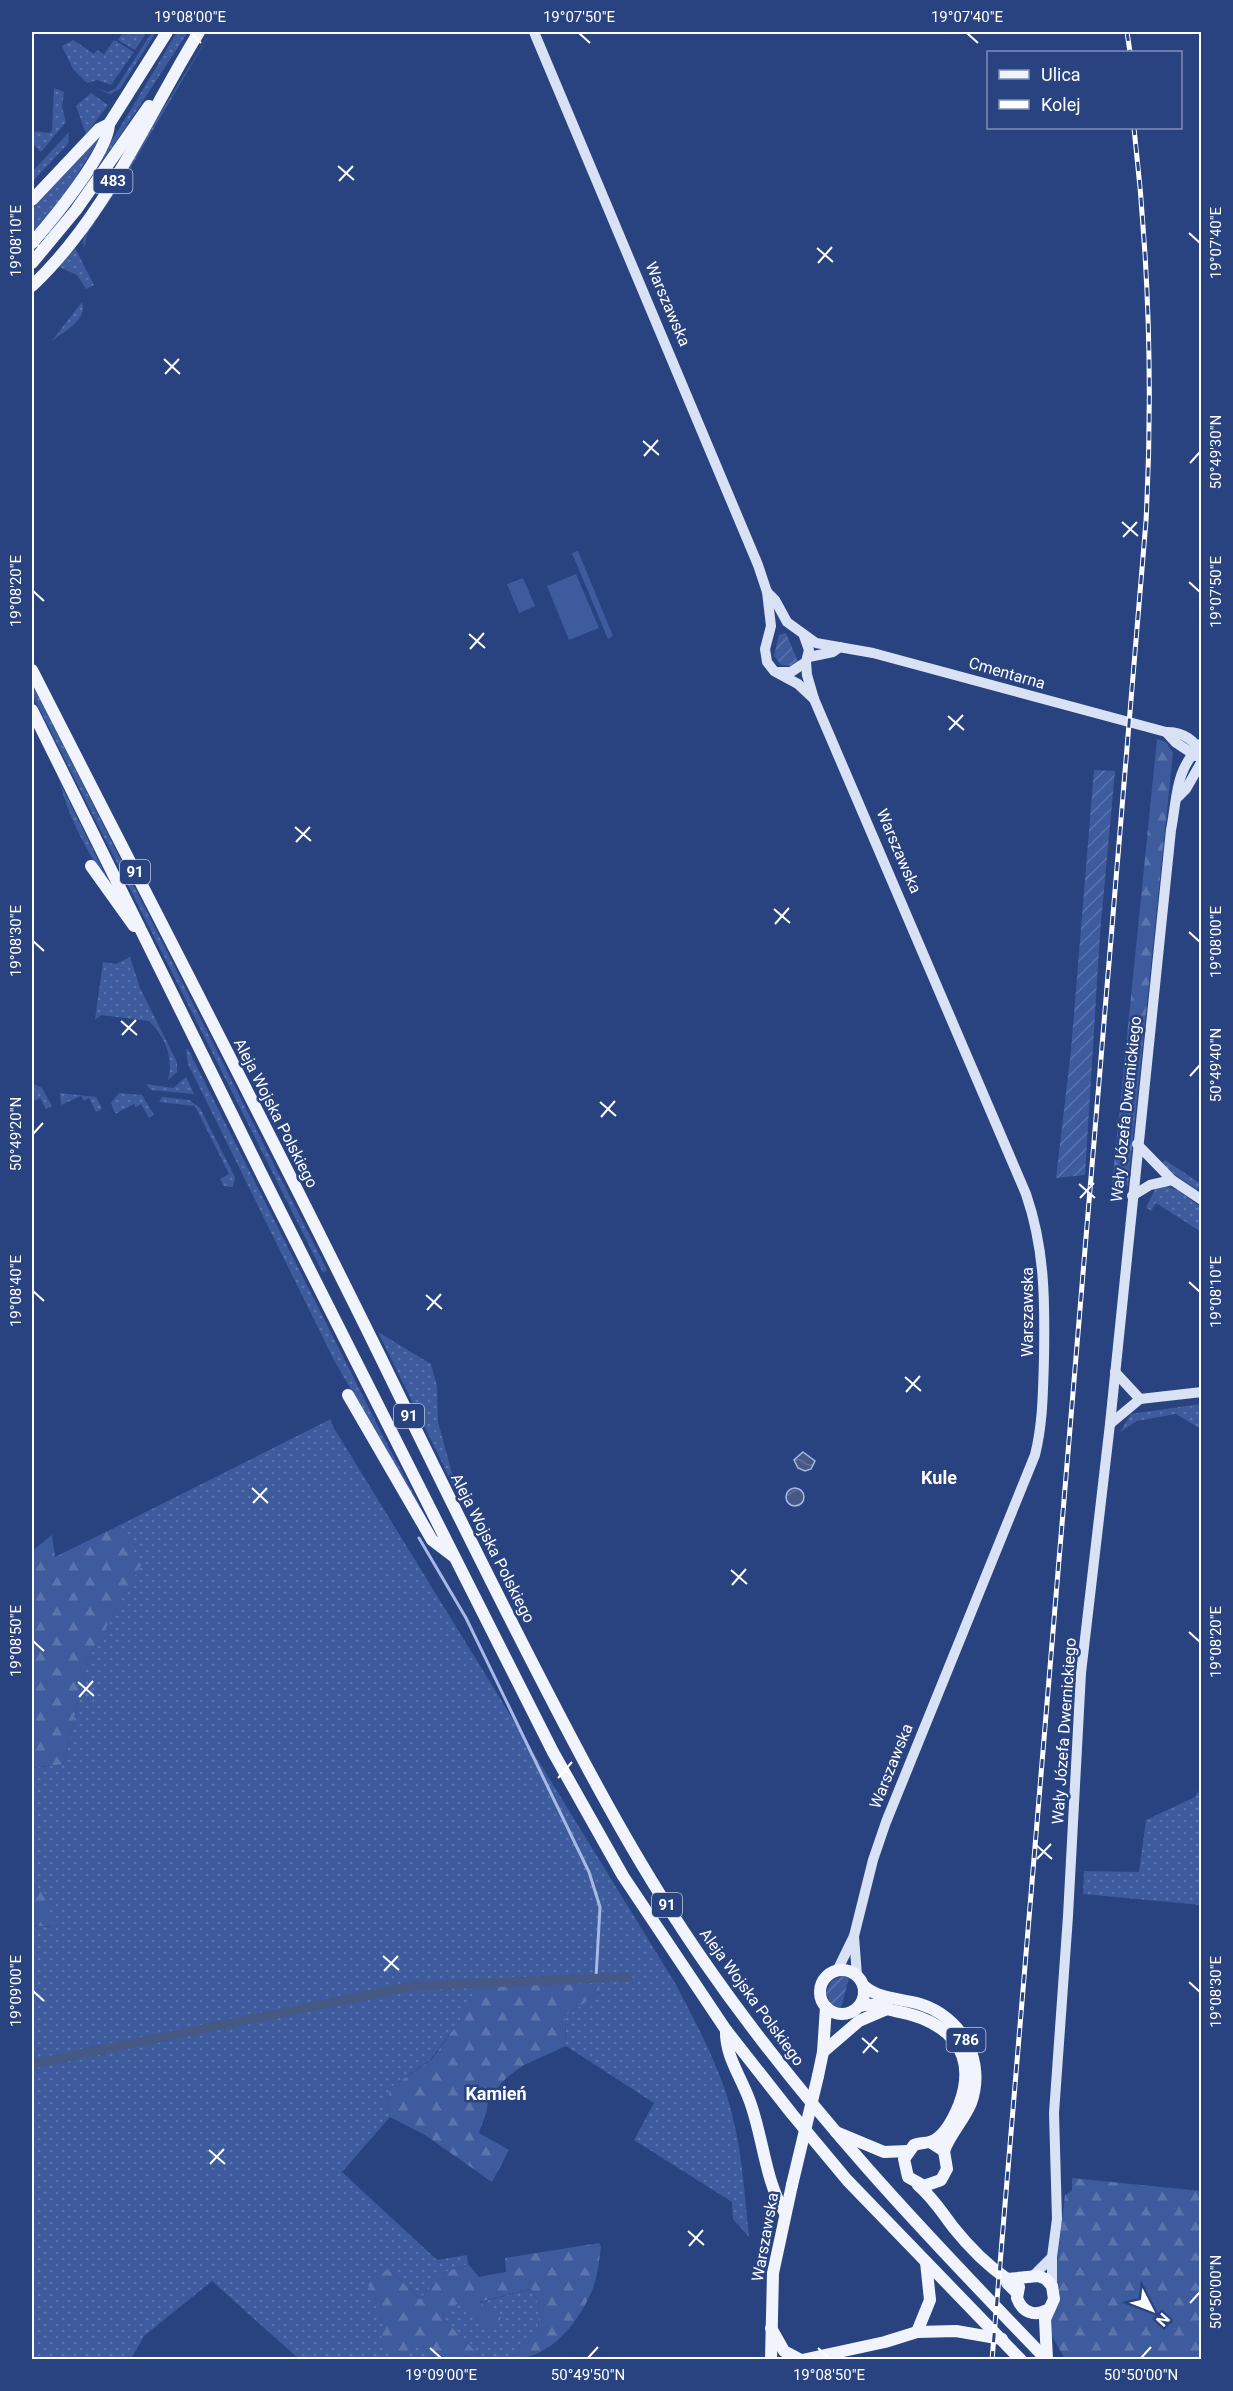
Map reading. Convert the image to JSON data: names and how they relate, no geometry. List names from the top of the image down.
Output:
{
  "streets": {
    "main road": [
      "483",
      "Warszawska",
      "91",
      "Aleja Wojska Polskiego",
      "786"
    ],
    "street": ["Cmentarna", "Wały Józefa Dwernickiego"]
  },
  "crossings": [
    ["Warszawska", "Cmentarna"],
    ["Warszawska", "786"],
    ["Cmentarna", "Wały Józefa Dwernickiego"]
  ],
  "districts": ["Kule", "Kamień"],
  "legend": ["Ulica", "Kolej"],
  "north": "bottom right",
  "coordinates": [
    "19°08'00\"E",
    "19°07'50\"E",
    "19°07'40\"E",
    "19°08'10\"E",
    "50°49'30\"N",
    "19°08'20\"E",
    "19°08'30\"E",
    "50°49'40\"N",
    "50°49'20\"N",
    "19°08'40\"E",
    "19°08'50\"E",
    "19°09'00\"E",
    "50°50'00\"N",
    "50°49'50\"N"
  ]
}
